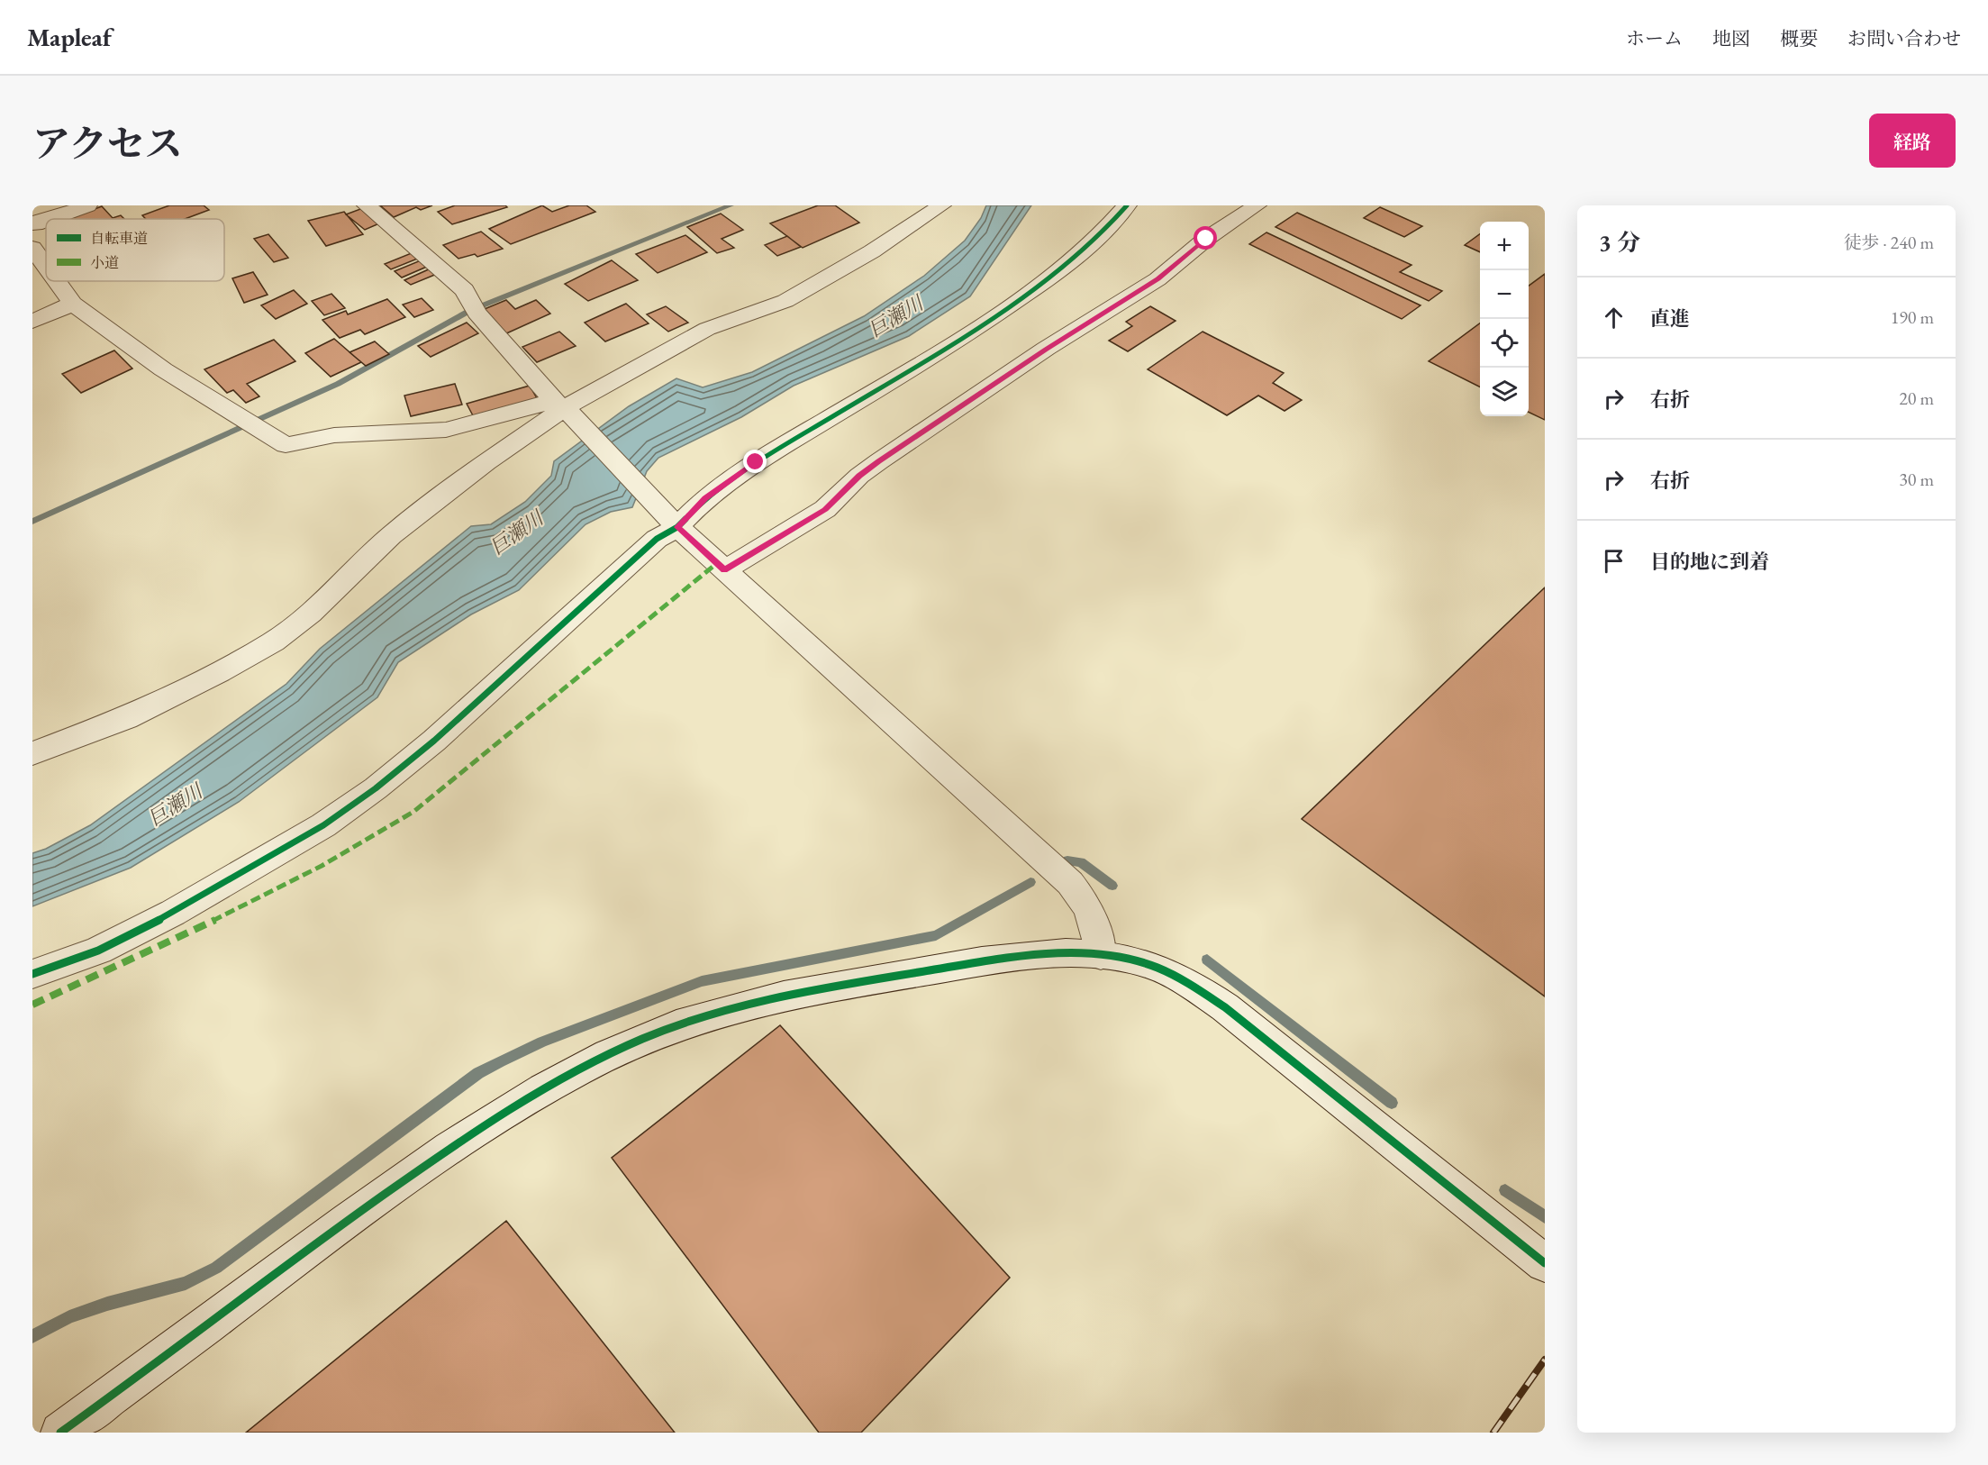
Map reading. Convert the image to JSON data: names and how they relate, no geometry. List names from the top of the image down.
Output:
{
  "water": ["巨瀬川"],
  "legend": ["自転車道", "小道"],
  "page": {
    "header": "Mapleaf",
    "nav": [
      "ホーム",
      "地図",
      "概要",
      "お問い合わせ"
    ],
    "title": "アクセス",
    "buttons": "経路",
    "heading": ["3 分", "徒歩 · 240 m"],
    "map_buttons": ["+", "−"],
    "list": [
      ["直進", "190 m"],
      ["右折", "20 m"],
      ["右折", "30 m"],
      "目的地に到着"
    ]
  }
}
